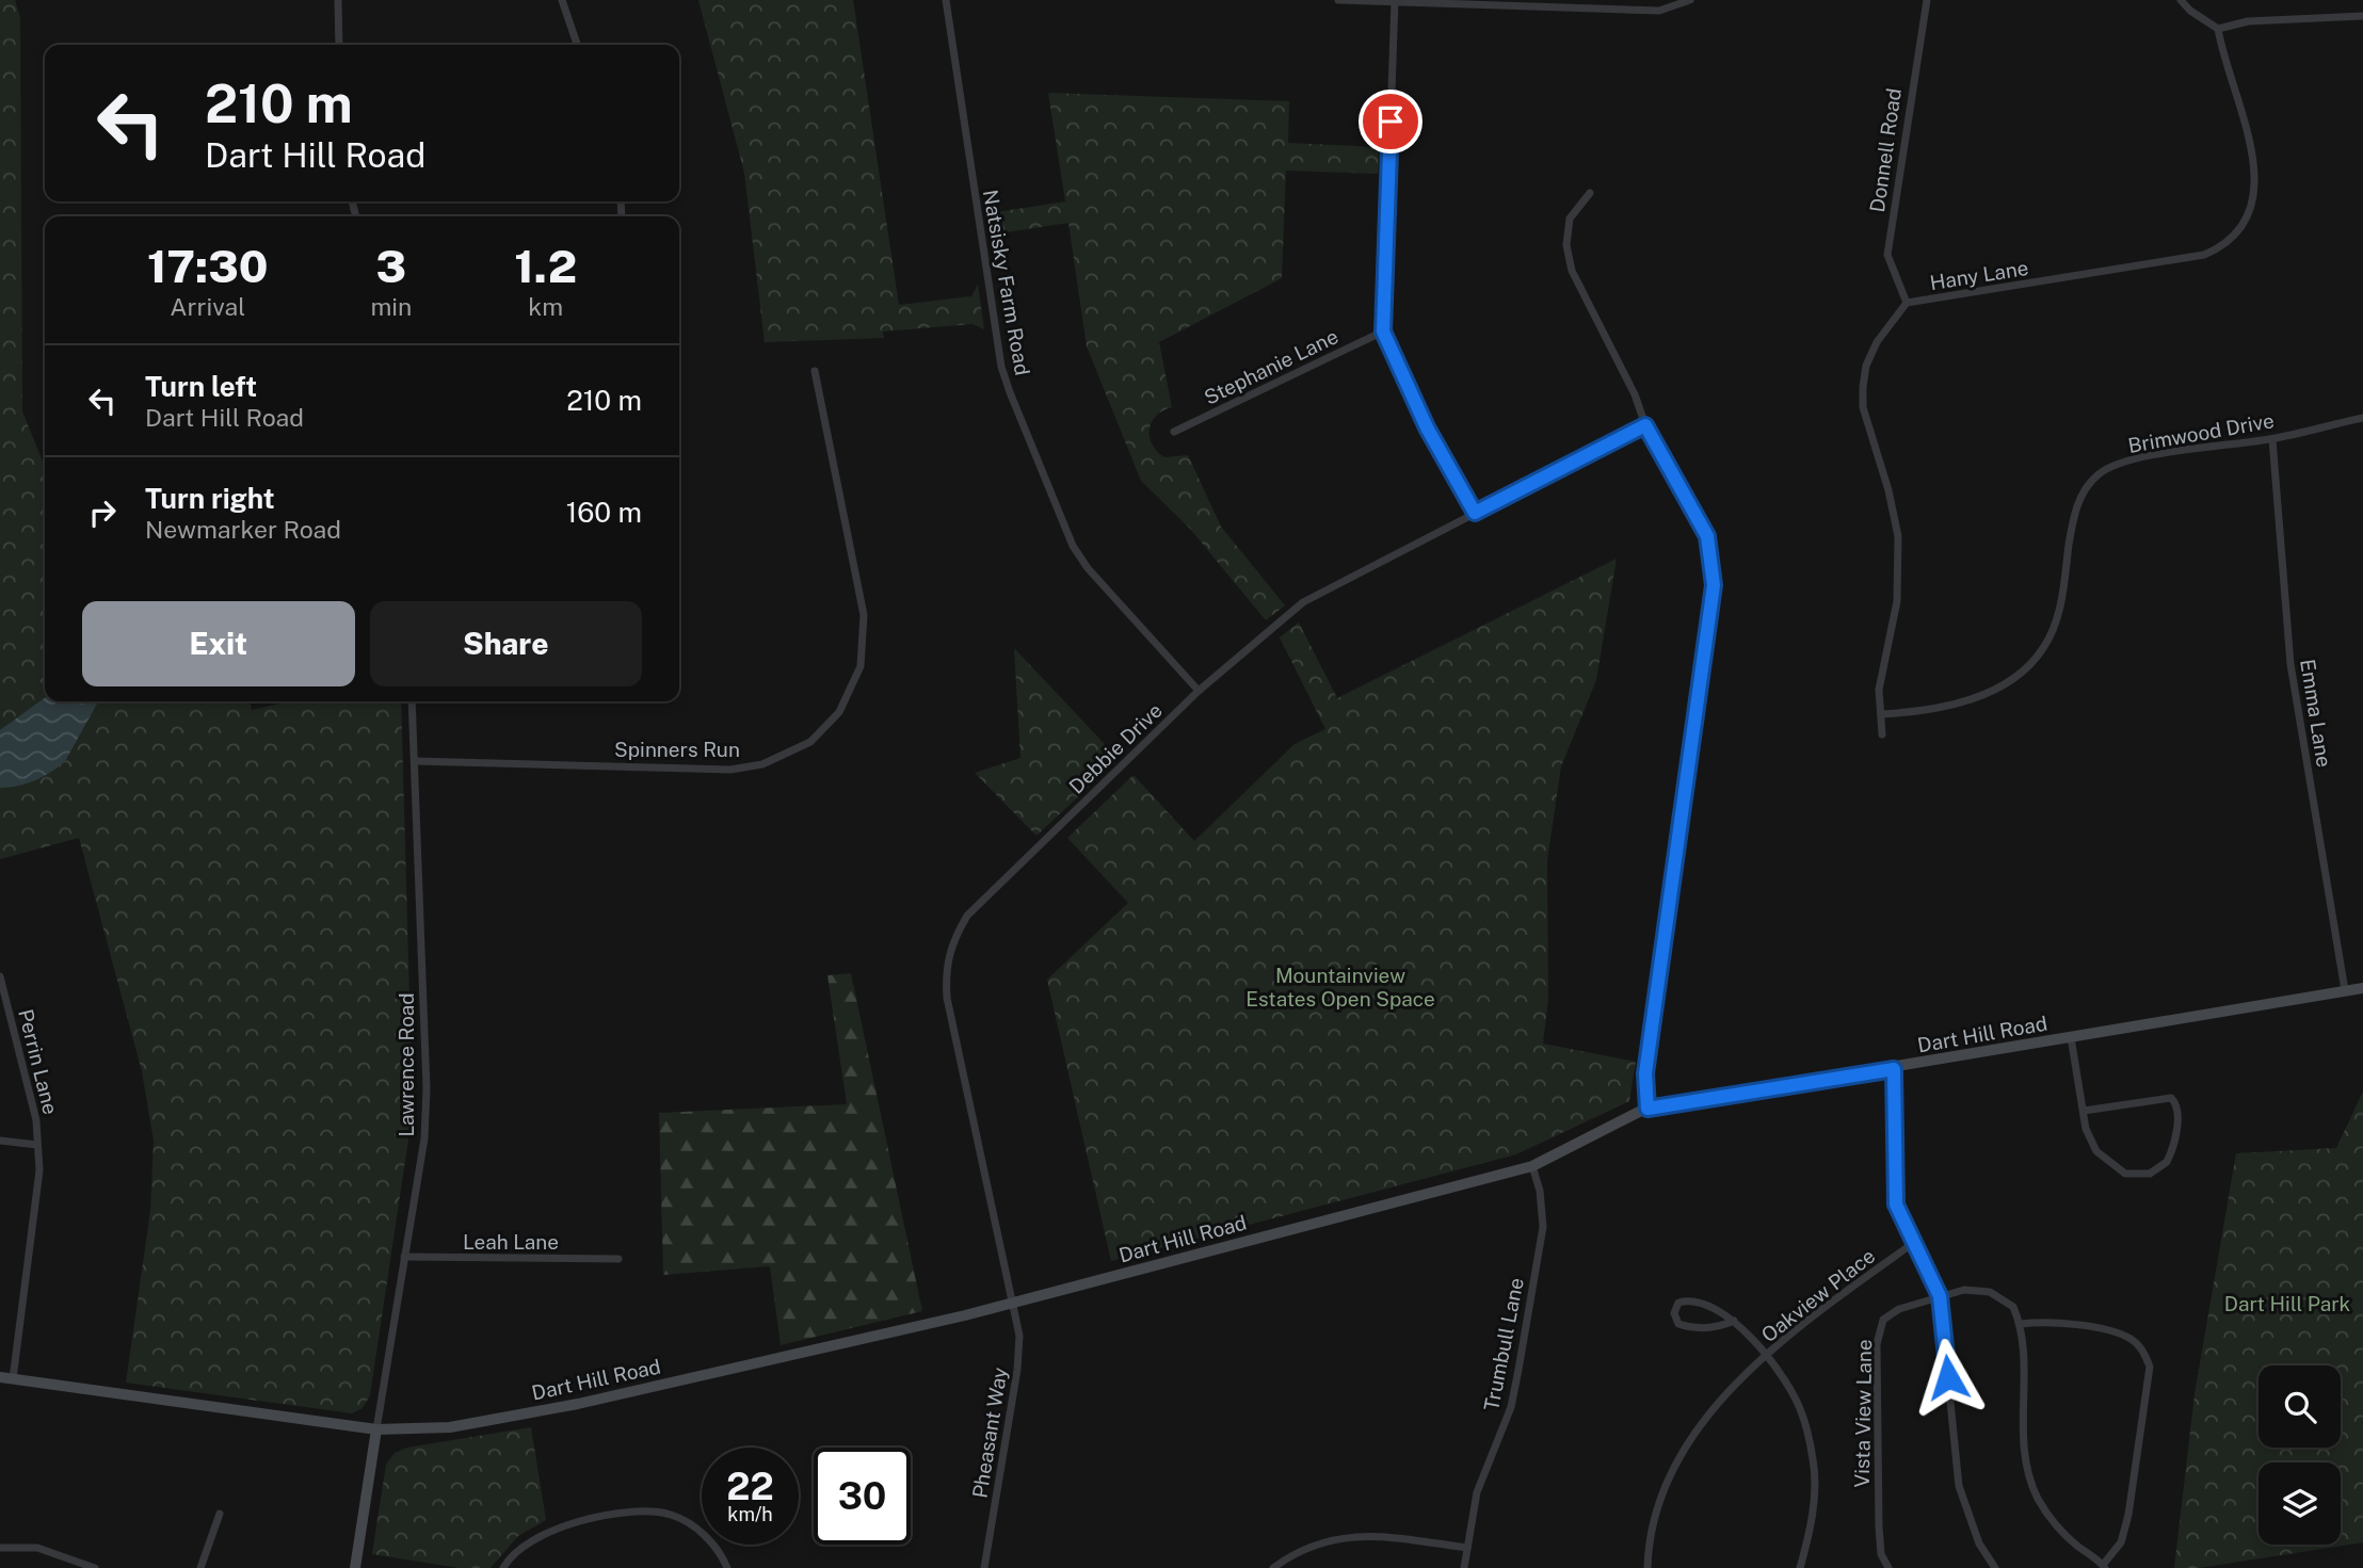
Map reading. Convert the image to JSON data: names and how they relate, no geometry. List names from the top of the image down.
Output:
{
  "streets": {
    "main road": ["Dart Hill Road"],
    "street": [
      "Donnell Road",
      "Hany Lane",
      "Natsisky Farm Road",
      "Stephanie Lane",
      "Brimwood Drive",
      "Emma Lane",
      "Debbie Drive",
      "Spinners Run",
      "Perrin Lane",
      "Lawrence Road",
      "Leah Lane",
      "Oakview Place",
      "Trumbull Lane",
      "Vista View Lane",
      "Pheasant Way"
    ]
  },
  "crossings": [
    ["Donnell Road", "Hany Lane"],
    ["Hany Lane", "Brimwood Drive"],
    ["Natsisky Farm Road", "Debbie Drive"],
    ["Brimwood Drive", "Emma Lane"],
    ["Emma Lane", "Dart Hill Road"],
    ["Debbie Drive", "Dart Hill Road"],
    ["Debbie Drive", "Pheasant Way"],
    ["Spinners Run", "Lawrence Road"],
    ["Dart Hill Road", "Perrin Lane"],
    ["Dart Hill Road", "Lawrence Road"],
    ["Dart Hill Road", "Trumbull Lane"],
    ["Dart Hill Road", "Pheasant Way"],
    ["Lawrence Road", "Leah Lane"]
  ],
  "parks": ["Mountainview Estates Open Space", "Dart Hill Park"],
  "page": {
    "turn": ["210 m", "Dart Hill Road"],
    "eta": [
      "17:30",
      "Arrival",
      "3",
      "min",
      "1.2",
      "km"
    ],
    "list": [
      {
        "name": "Turn left",
        "note": "Dart Hill Road",
        "value": "210 m"
      },
      {
        "name": "Turn right",
        "note": "Newmarker Road",
        "value": "160 m"
      }
    ],
    "buttons": ["Exit", "Share"],
    "speed": "22 km/h",
    "limit": "30"
  }
}
